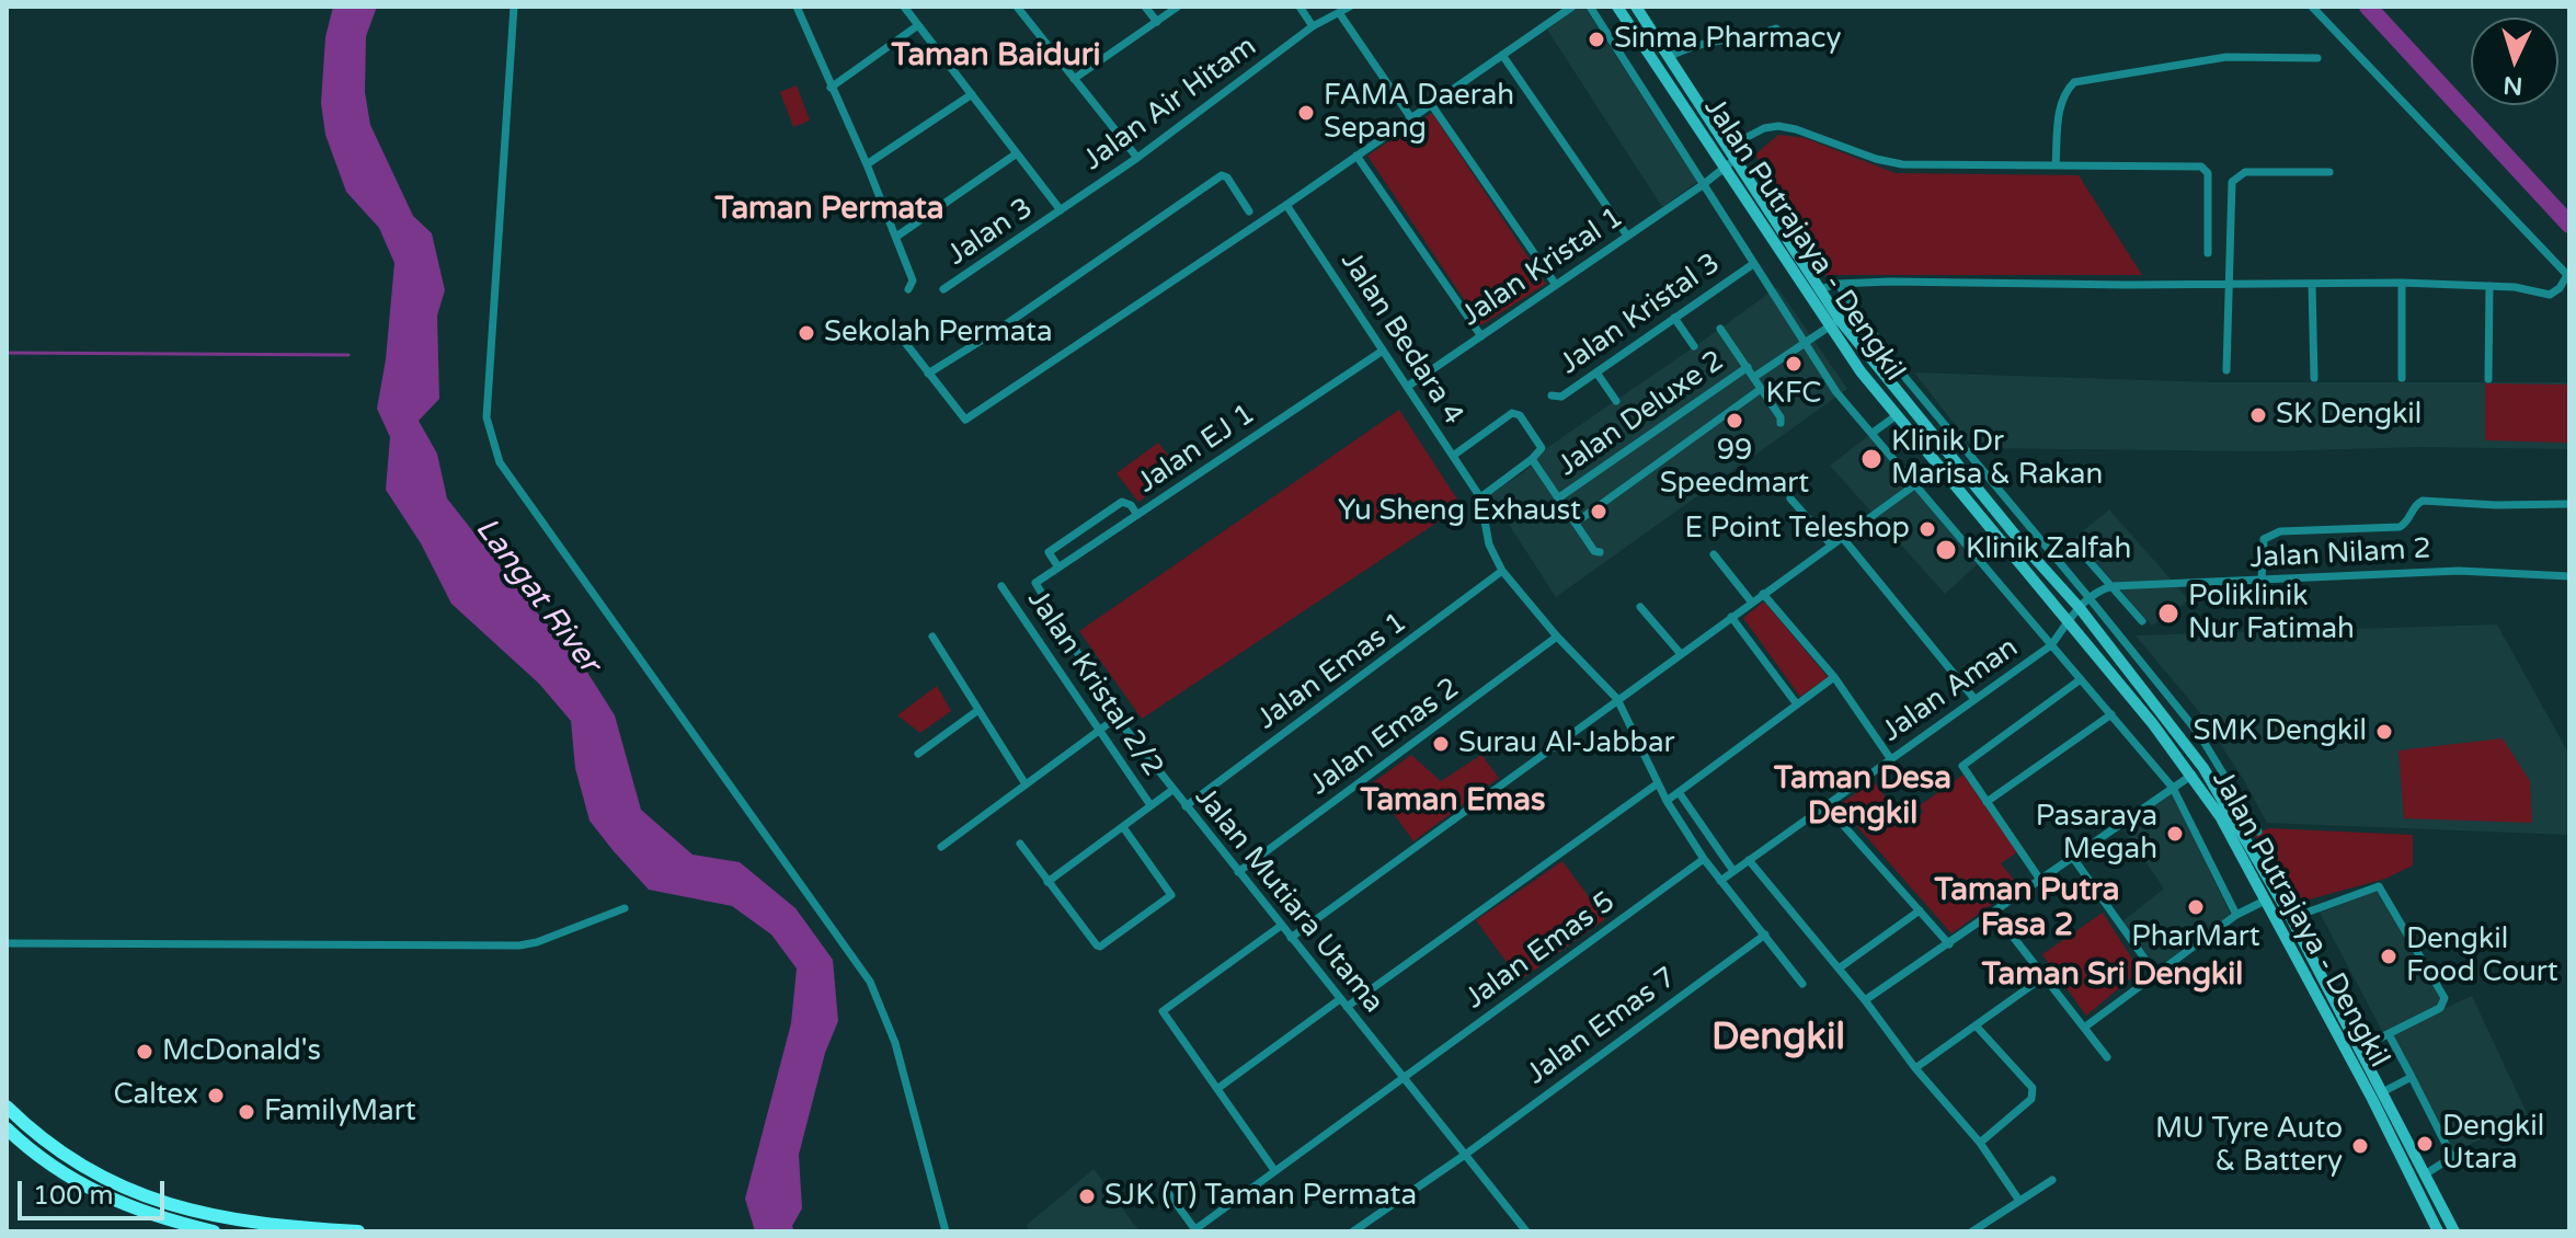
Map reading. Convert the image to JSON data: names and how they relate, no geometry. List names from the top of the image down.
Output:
{
  "streets": {
    "main road": ["Jalan Putrajaya - Dengkil"],
    "street": [
      "Jalan Air Hitam",
      "Jalan 3",
      "Jalan Kristal 1",
      "Jalan Kristal 3",
      "Jalan Bedara 4",
      "Jalan Deluxe 2",
      "Jalan EJ 1",
      "Jalan Nilam 2",
      "Jalan Emas 1",
      "Jalan Kristal 2/2",
      "Jalan Aman",
      "Jalan Emas 2",
      "Jalan Mutiara Utama",
      "Jalan Emas 5",
      "Jalan Emas 7"
    ]
  },
  "crossings": [
    ["Jalan Air Hitam", "Jalan 3"],
    ["Jalan Putrajaya - Dengkil", "Jalan Kristal 1"],
    ["Jalan Putrajaya - Dengkil", "Jalan Aman"],
    ["Jalan Kristal 1", "Jalan Bedara 4"],
    ["Jalan Bedara 4", "Jalan EJ 1"],
    ["Jalan EJ 1", "Jalan Mutiara Utama"],
    ["Jalan Emas 1", "Jalan Mutiara Utama"],
    ["Jalan Emas 2", "Jalan Mutiara Utama"],
    ["Jalan Mutiara Utama", "Jalan Emas 5"],
    ["Jalan Mutiara Utama", "Jalan Emas 7"]
  ],
  "districts": [
    "Taman Baiduri",
    "Taman Permata",
    "Taman Desa Dengkil",
    "Taman Emas",
    "Taman Putra Fasa 2",
    "Taman Sri Dengkil",
    "Dengkil"
  ],
  "water": ["Langat River"],
  "places": [
    "Sinma Pharmacy",
    "FAMA Daerah Sepang",
    "Sekolah Permata",
    "KFC",
    "SK Dengkil",
    "99 Speedmart",
    "Klinik Dr Marisa & Rakan",
    "Yu Sheng Exhaust",
    "E Point Teleshop",
    "Klinik Zalfah",
    "Poliklinik Nur Fatimah",
    "SMK Dengkil",
    "Surau Al-Jabbar",
    "Pasaraya Megah",
    "PharMart",
    "Dengkil Food Court",
    "McDonald's",
    "Caltex",
    "FamilyMart",
    "Dengkil Utara",
    "MU Tyre Auto & Battery",
    "SJK (T) Taman Permata"
  ],
  "scale_bar": "100 m",
  "north": "bottom"
}
